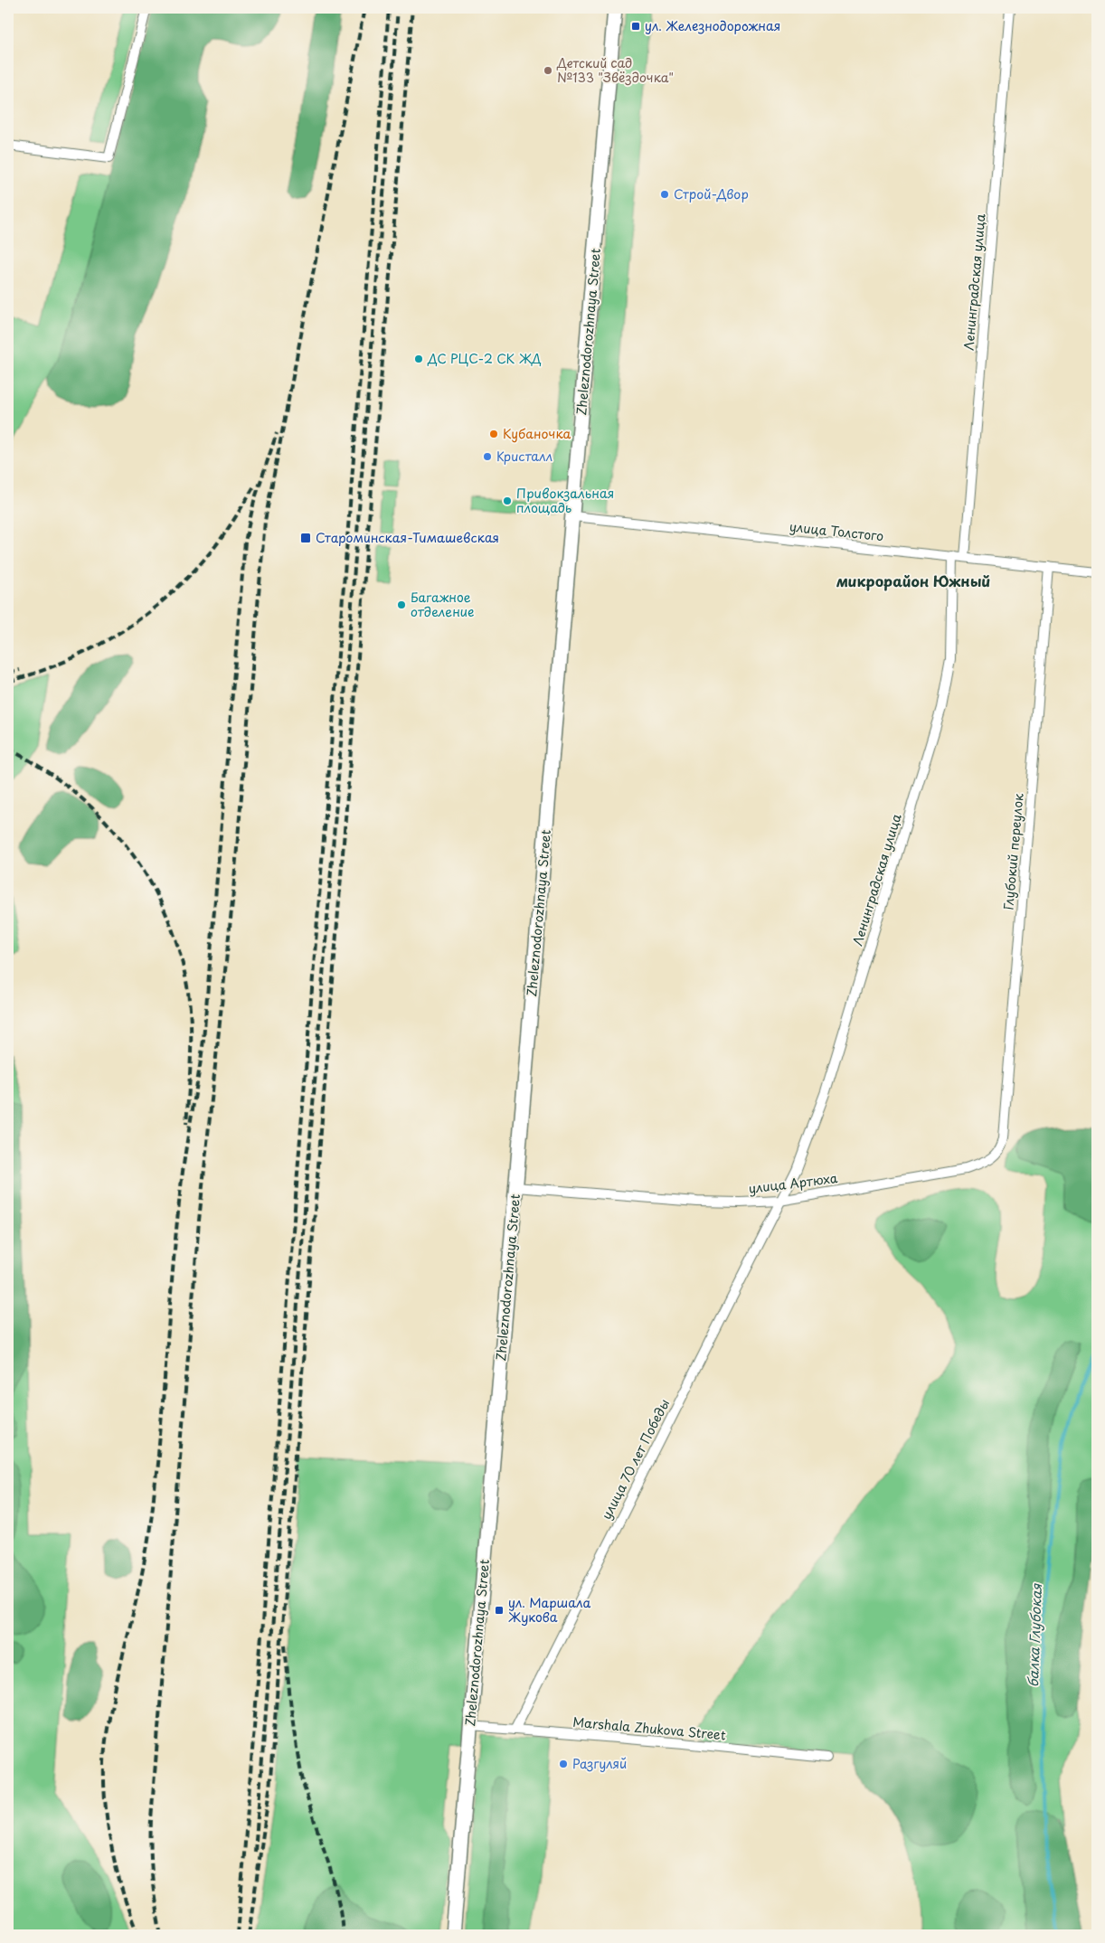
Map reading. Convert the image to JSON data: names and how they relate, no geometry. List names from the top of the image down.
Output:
{
  "streets": {
    "main road": ["Zheleznodorozhnaya Street"],
    "street": [
      "Ленинградская улица",
      "улица Толстого",
      "Глубокий переулок",
      "улица Артюха",
      "улица 70 лет Победы",
      "Marshala Zhukova Street"
    ]
  },
  "crossings": [
    ["Ленинградская улица", "улица Толстого"],
    ["Ленинградская улица", "улица Артюха"],
    ["Ленинградская улица", "улица 70 лет Победы"],
    ["Zheleznodorozhnaya Street", "улица Толстого"],
    ["Zheleznodorozhnaya Street", "улица Артюха"],
    ["Zheleznodorozhnaya Street", "Marshala Zhukova Street"],
    ["улица Толстого", "Глубокий переулок"],
    ["Глубокий переулок", "улица Артюха"],
    ["улица Артюха", "улица 70 лет Победы"],
    ["улица 70 лет Победы", "Marshala Zhukova Street"]
  ],
  "districts": ["микрорайон Южный"],
  "water": ["балка Глубокая"],
  "places": {
    "transit": ["ул. Железнодорожная", "Староминская-Тимашевская", "ул. Маршала Жукова"],
    "other": [
      "Детский сад №133 \"Звёздочка\"",
      "Строй-Двор",
      "ДС РЦС-2 СК ЖД",
      "Кубаночка",
      "Кристалл",
      "Привокзальная площадь",
      "Багажное отделение",
      "Разгуляй"
    ]
  }
}
